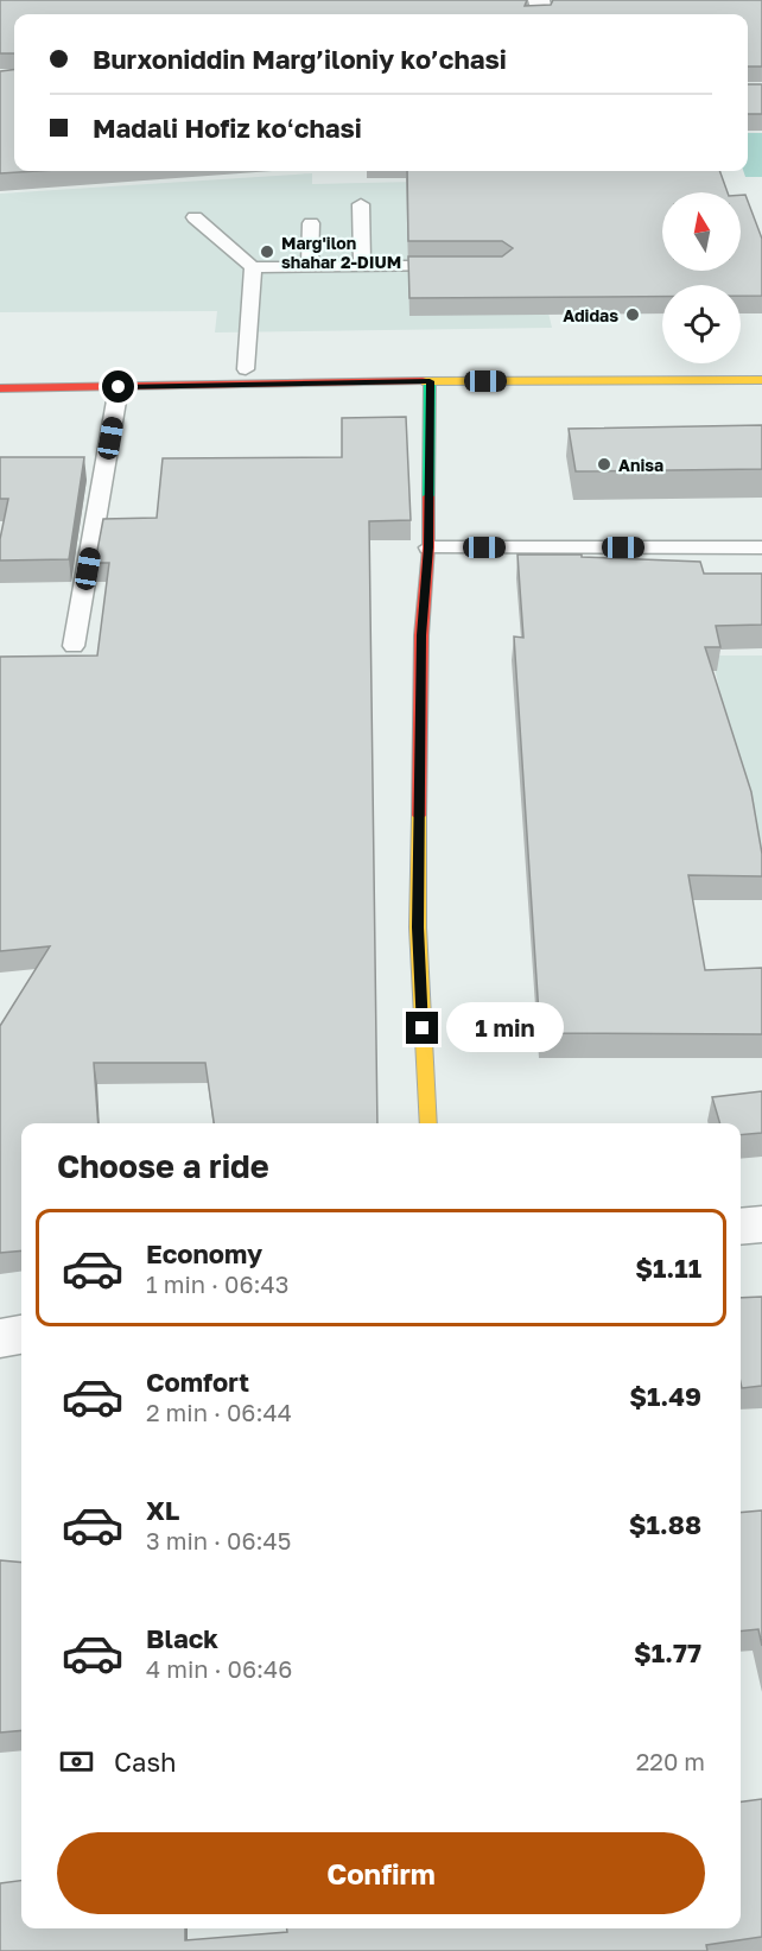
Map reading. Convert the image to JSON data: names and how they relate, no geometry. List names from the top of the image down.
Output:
{
  "places": ["Marg'ilon shahar 2-DIUM", "Adidas", "Anisa"],
  "north": "top",
  "page": {
    "banner": ["Burxoniddin Marg’iloniy ko’chasi", "Madali Hofiz koʻchasi"],
    "bubble": "1 min",
    "heading": "Choose a ride",
    "list": [
      {
        "name": "Economy",
        "note": "1 min · 06:43",
        "value": "$1.11"
      },
      {
        "name": "Comfort",
        "note": "2 min · 06:44",
        "value": "$1.49"
      },
      {
        "name": "XL",
        "note": "3 min · 06:45",
        "value": "$1.88"
      },
      {
        "name": "Black",
        "note": "4 min · 06:46",
        "value": "$1.77"
      }
    ],
    "pay": ["Cash", "220 m"],
    "buttons": "Confirm"
  }
}
